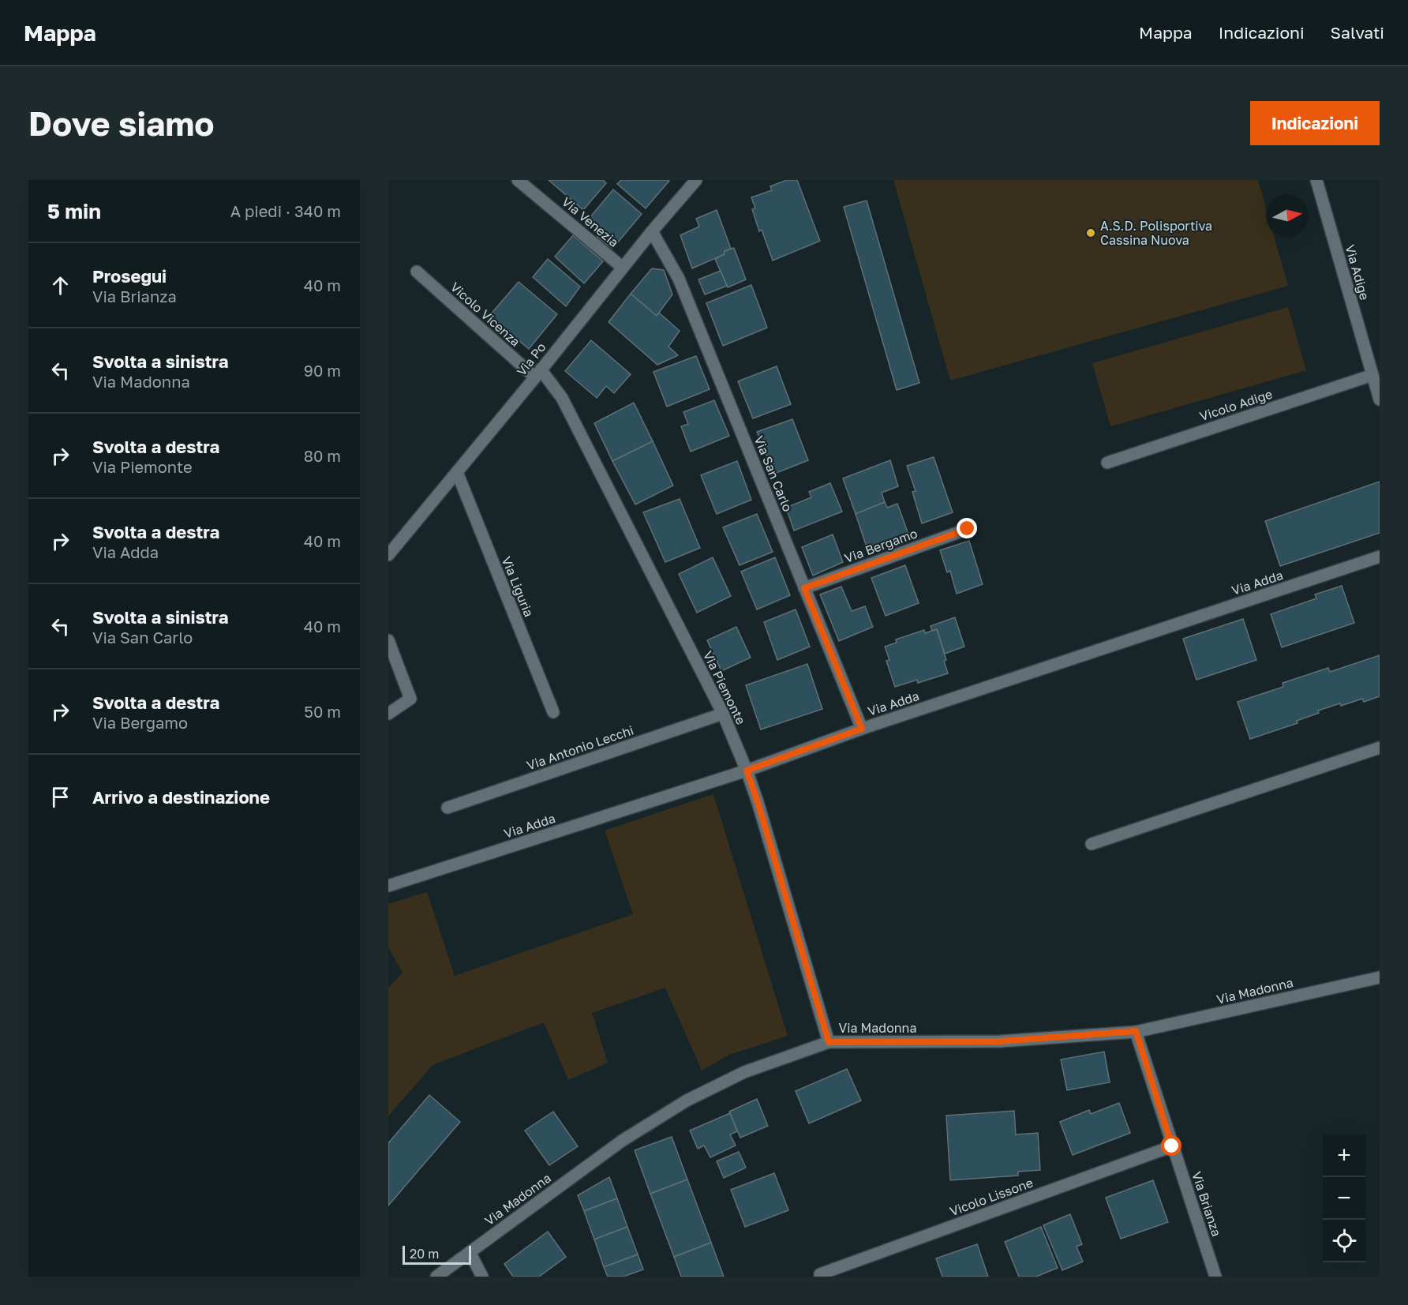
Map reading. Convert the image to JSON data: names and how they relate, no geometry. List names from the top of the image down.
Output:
{
  "streets": {
    "street": [
      "Via Venezia",
      "Via Adige",
      "Vicolo Vicenza",
      "Via Po",
      "Vicolo Adige",
      "Via San Carlo",
      "Via Bergamo",
      "Via Adda",
      "Via Liguria",
      "Via Piemonte",
      "Via Antonio Lecchi",
      "Via Madonna",
      "Vicolo Lissone",
      "Via Brianza"
    ]
  },
  "crossings": [
    ["Via Venezia", "Via Po"],
    ["Via Adige", "Vicolo Adige"],
    ["Vicolo Vicenza", "Via Po"],
    ["Vicolo Vicenza", "Via Piemonte"],
    ["Via Po", "Via San Carlo"],
    ["Via Po", "Via Liguria"],
    ["Via Po", "Via Piemonte"],
    ["Via San Carlo", "Via Bergamo"],
    ["Via San Carlo", "Via Adda"],
    ["Via Adda", "Via Piemonte"],
    ["Via Piemonte", "Via Antonio Lecchi"],
    ["Via Piemonte", "Via Madonna"],
    ["Via Madonna", "Via Brianza"],
    ["Vicolo Lissone", "Via Brianza"]
  ],
  "places": ["A.S.D. Polisportiva Cassina Nuova"],
  "scale_bar": "20 m",
  "north": "right",
  "page": {
    "header": "Mappa",
    "nav": ["Mappa", "Indicazioni", "Salvati"],
    "buttons": "Indicazioni",
    "title": "Dove siamo",
    "heading": ["5 min", "A piedi · 340 m"],
    "list": [
      ["Prosegui", "Via Brianza", "40 m"],
      ["Svolta a sinistra", "Via Madonna", "90 m"],
      ["Svolta a destra", "Via Piemonte", "80 m"],
      ["Svolta a destra", "Via Adda", "40 m"],
      ["Svolta a sinistra", "Via San Carlo", "40 m"],
      ["Svolta a destra", "Via Bergamo", "50 m"],
      "Arrivo a destinazione"
    ],
    "map_buttons": ["+", "−"],
    "scale": "20 m"
  }
}
